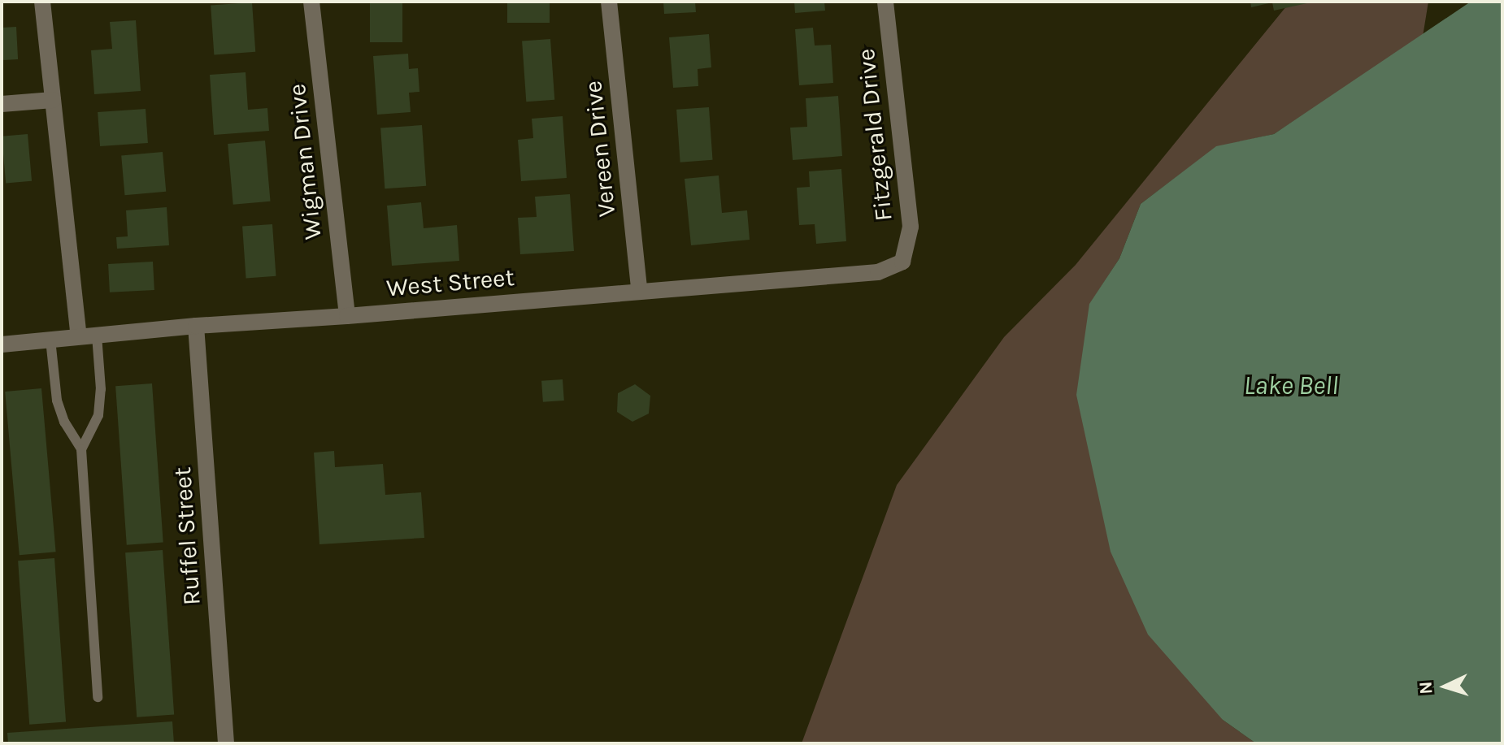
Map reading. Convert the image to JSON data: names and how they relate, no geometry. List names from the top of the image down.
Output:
{
  "streets": {
    "street": [
      "Fitzgerald Drive",
      "Vereen Drive",
      "Wigman Drive",
      "West Street",
      "Ruffel Street"
    ]
  },
  "crossings": [
    ["Fitzgerald Drive", "West Street"],
    ["Vereen Drive", "West Street"],
    ["Wigman Drive", "West Street"],
    ["West Street", "Ruffel Street"]
  ],
  "water": ["Lake Bell"],
  "north": "left"
}
